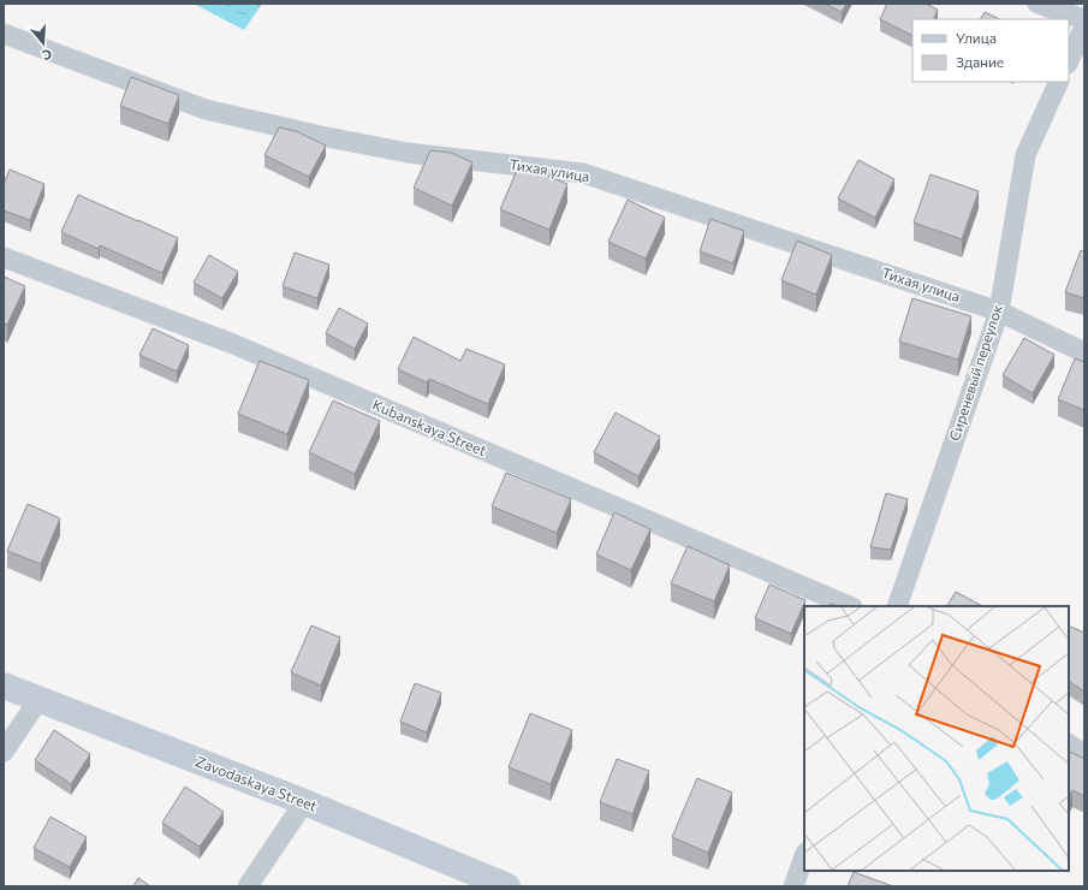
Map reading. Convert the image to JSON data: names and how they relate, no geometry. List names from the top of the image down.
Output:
{
  "streets": {
    "main road": ["Zavodaskaya Street"],
    "street": ["Тихая улица", "Сиреневый переулок", "Kubanskaya Street"]
  },
  "crossings": [
    ["Тихая улица", "Сиреневый переулок"]
  ],
  "legend": ["Улица", "Здание"],
  "north": "bottom"
}
